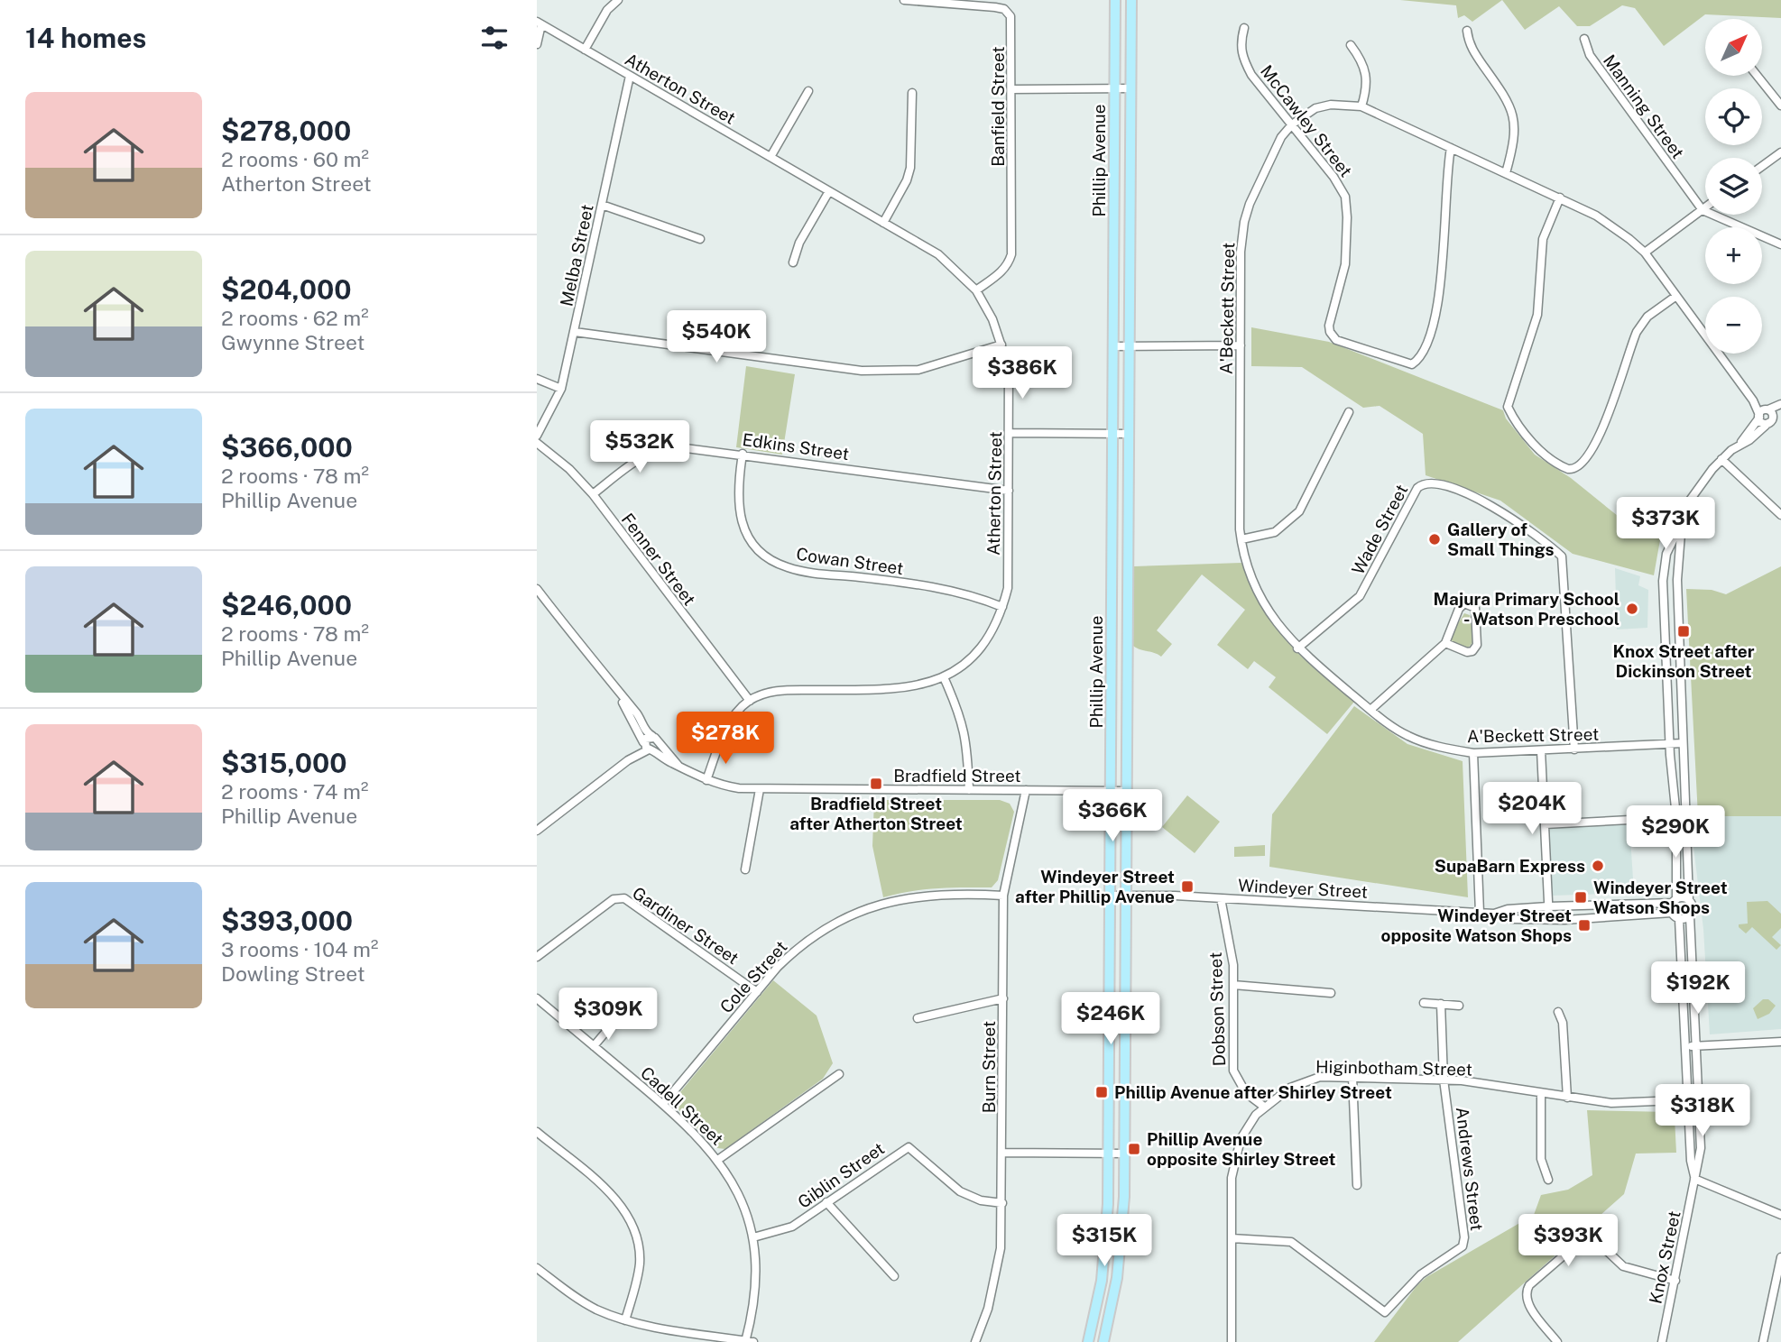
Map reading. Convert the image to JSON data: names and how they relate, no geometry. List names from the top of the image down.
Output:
{
  "streets": {
    "main road": ["Phillip Avenue"],
    "street": [
      "Atherton Street",
      "Banfield Street",
      "Manning Street",
      "McCawley Street",
      "Melba Street",
      "A'Beckett Street",
      "Edkins Street",
      "Wade Street",
      "Fenner Street",
      "Cowan Street",
      "Bradfield Street",
      "Windeyer Street",
      "Gardiner Street",
      "Cole Street",
      "Dobson Street",
      "Burn Street",
      "Higinbotham Street",
      "Cadell Street",
      "Andrews Street",
      "Giblin Street",
      "Knox Street"
    ]
  },
  "crossings": [
    ["Atherton Street", "Banfield Street"],
    ["Atherton Street", "Melba Street"],
    ["Atherton Street", "Edkins Street"],
    ["Atherton Street", "Fenner Street"],
    ["Atherton Street", "Cowan Street"],
    ["Atherton Street", "Bradfield Street"],
    ["McCawley Street", "A'Beckett Street"],
    ["Phillip Avenue", "Bradfield Street"],
    ["Phillip Avenue", "Windeyer Street"],
    ["A'Beckett Street", "Wade Street"],
    ["Edkins Street", "Fenner Street"],
    ["Edkins Street", "Cowan Street"],
    ["Bradfield Street", "Burn Street"],
    ["Windeyer Street", "Dobson Street"],
    ["Windeyer Street", "Knox Street"],
    ["Gardiner Street", "Cole Street"],
    ["Cole Street", "Burn Street"],
    ["Cole Street", "Cadell Street"],
    ["Dobson Street", "Higinbotham Street"],
    ["Burn Street", "Giblin Street"],
    ["Higinbotham Street", "Andrews Street"],
    ["Higinbotham Street", "Knox Street"],
    ["Cadell Street", "Giblin Street"]
  ],
  "places": {
    "other": ["Gallery of Small Things", "Majura Primary School - Watson Preschool", "SupaBarn Express"],
    "transit": [
      "Knox Street after Dickinson Street",
      "Bradfield Street after Atherton Street",
      "Windeyer Street after Phillip Avenue",
      "Windeyer Street Watson Shops",
      "Windeyer Street opposite Watson Shops",
      "Phillip Avenue after Shirley Street",
      "Phillip Avenue opposite Shirley Street"
    ]
  },
  "north": "top right",
  "page": {
    "heading": "14 homes",
    "map_buttons": ["+", "−"],
    "list": [
      {
        "name": "$278,000",
        "note": "2 rooms · 60 m² · Atherton Street"
      },
      {
        "name": "$204,000",
        "note": "2 rooms · 62 m² · Gwynne Street"
      },
      {
        "name": "$366,000",
        "note": "2 rooms · 78 m² · Phillip Avenue"
      },
      {
        "name": "$246,000",
        "note": "2 rooms · 78 m² · Phillip Avenue"
      },
      {
        "name": "$315,000",
        "note": "2 rooms · 74 m² · Phillip Avenue"
      },
      {
        "name": "$393,000",
        "note": "3 rooms · 104 m² · Dowling Street"
      }
    ],
    "price": [
      "$540K",
      "$386K",
      "$532K",
      "$373K",
      "$278K",
      "$204K",
      "$366K",
      "$290K",
      "$192K",
      "$309K",
      "$246K",
      "$318K",
      "$315K",
      "$393K"
    ]
  }
}
